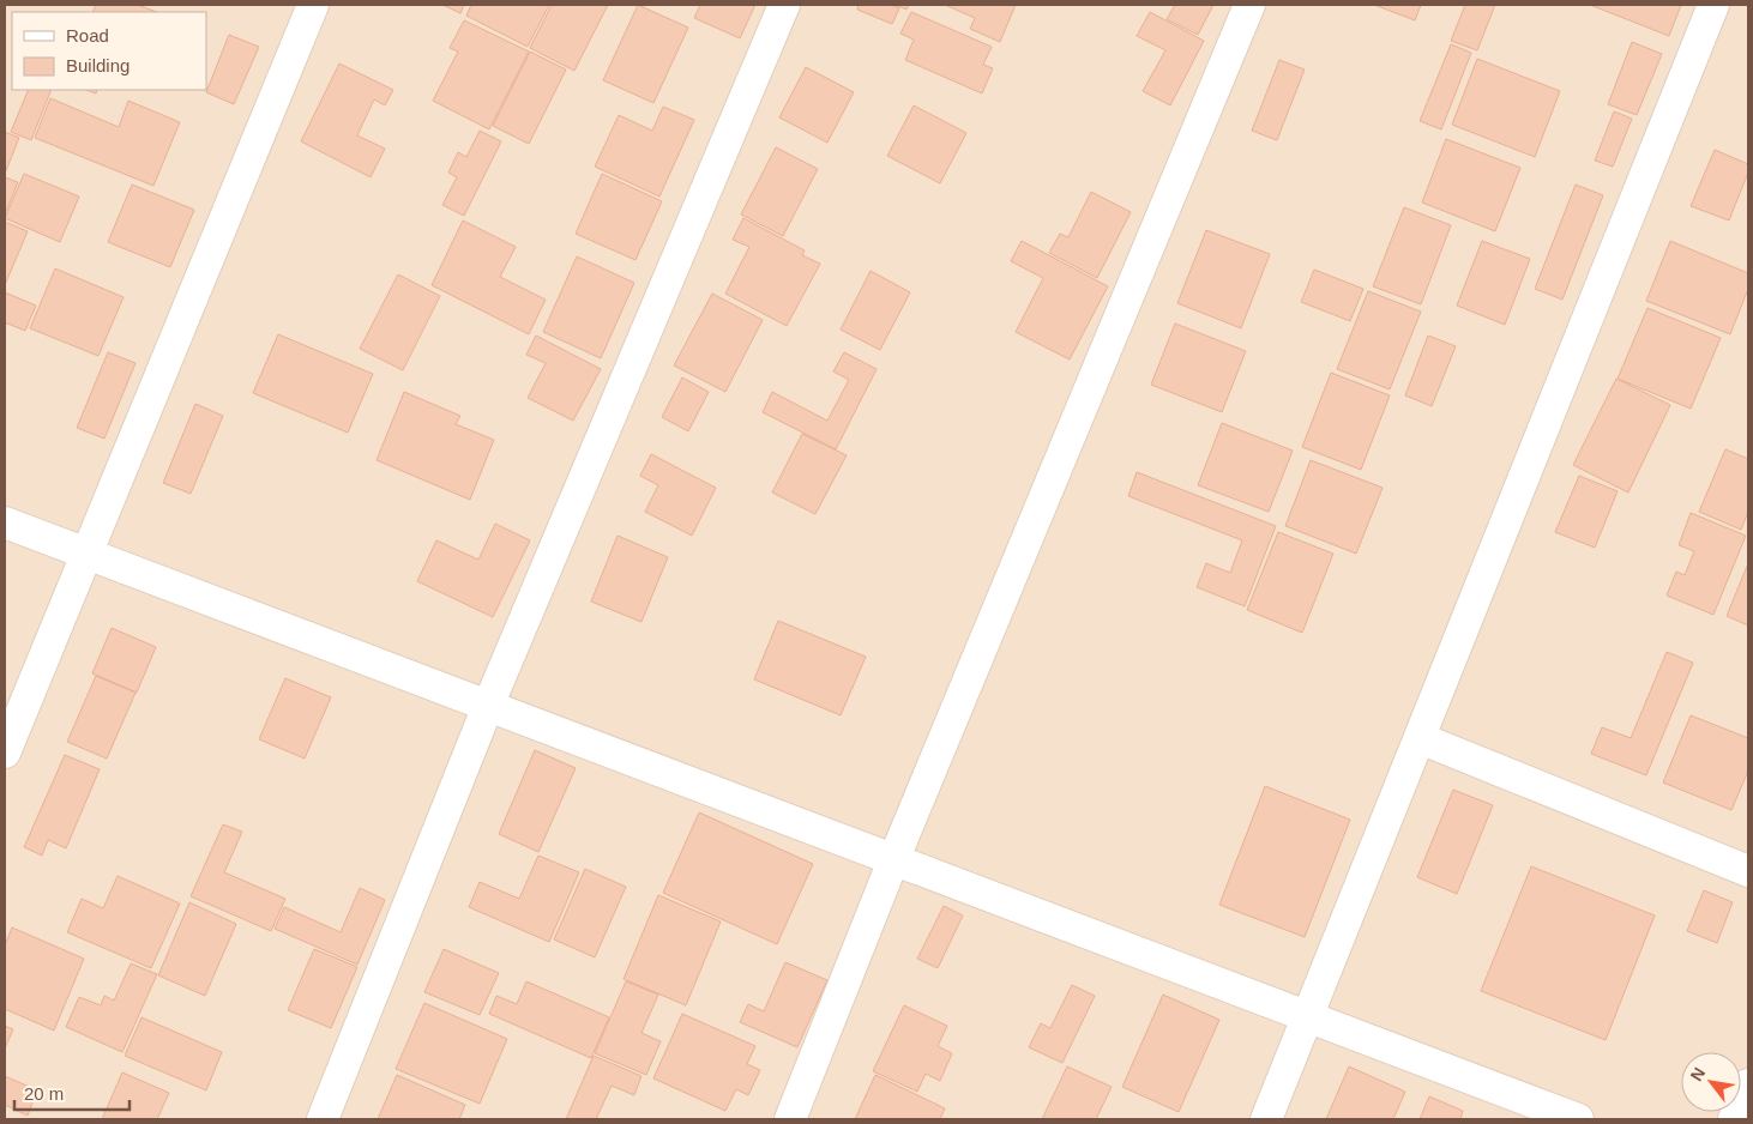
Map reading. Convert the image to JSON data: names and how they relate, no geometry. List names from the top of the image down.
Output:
{
  "legend": ["Road", "Building"],
  "scale_bar": "20 m",
  "north": "top left"
}
